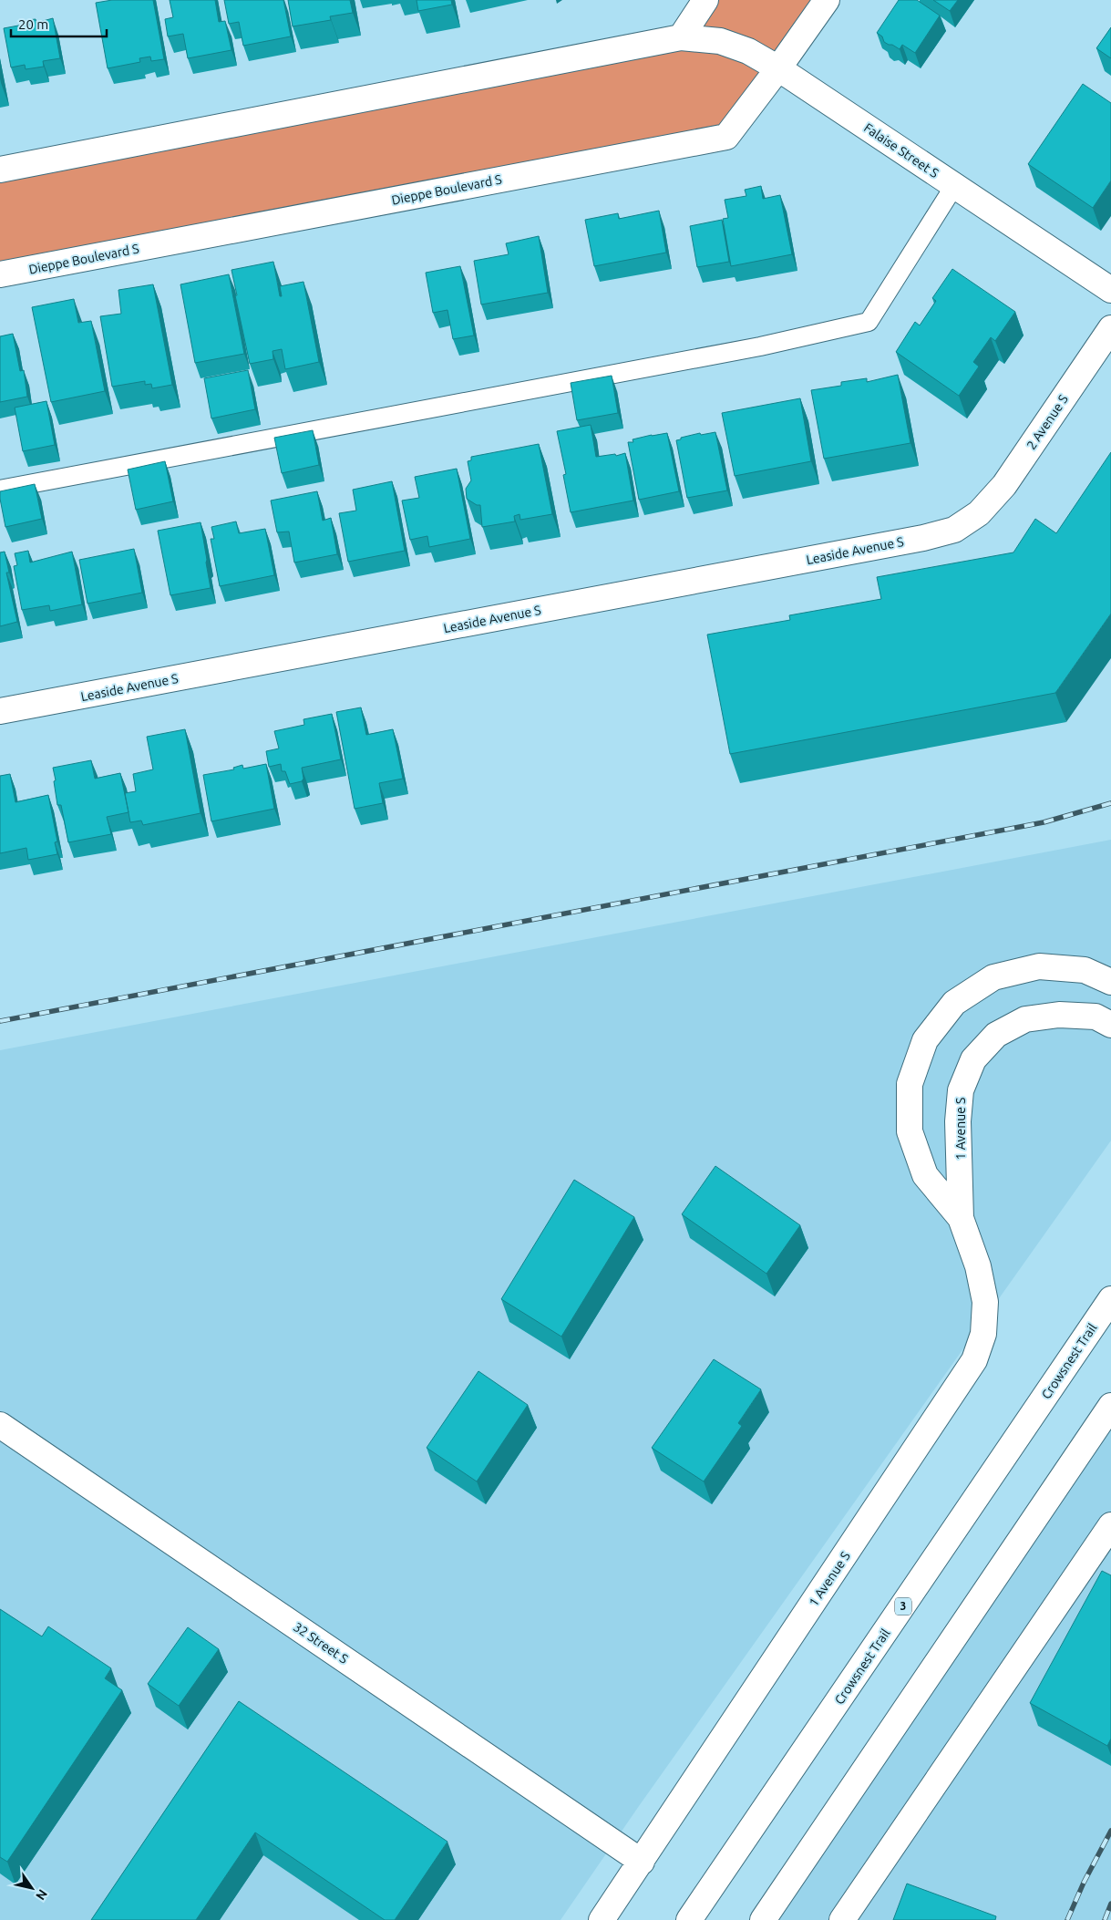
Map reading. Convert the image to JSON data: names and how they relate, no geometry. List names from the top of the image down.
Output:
{
  "streets": {
    "main road": [
      "Falaise Street S",
      "Dieppe Boulevard S",
      "2 Avenue S",
      "Leaside Avenue S",
      "1 Avenue S",
      "Crowsnest Trail",
      "3",
      "32 Street S"
    ]
  },
  "crossings": [
    ["Falaise Street S", "Dieppe Boulevard S"],
    ["2 Avenue S", "Leaside Avenue S"],
    ["1 Avenue S", "32 Street S"]
  ],
  "scale_bar": "20 m",
  "north": "bottom right"
}
